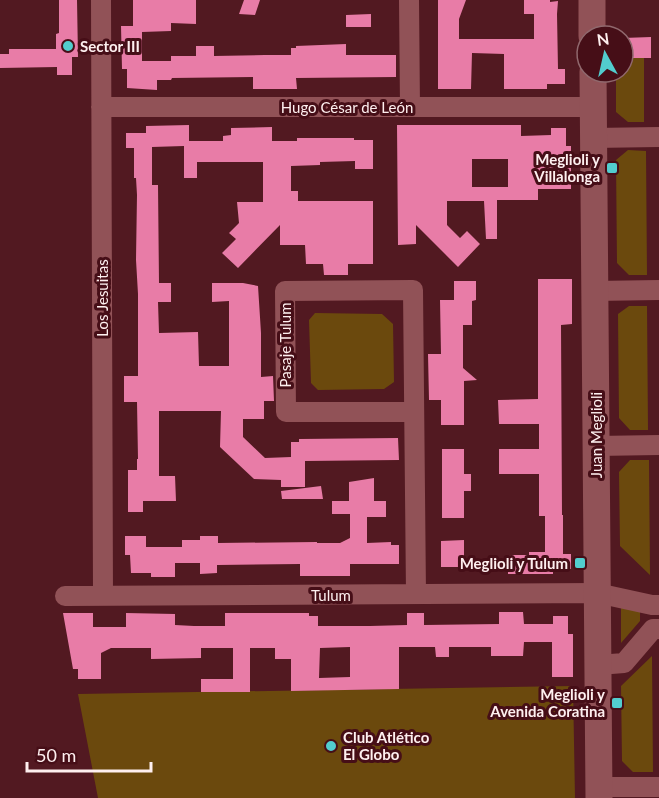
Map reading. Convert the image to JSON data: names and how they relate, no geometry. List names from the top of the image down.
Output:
{
  "streets": {
    "main road": ["Juan Meglioli"],
    "street": [
      "Hugo César de León",
      "Los Jesuitas",
      "Pasaje Tulum",
      "Tulum"
    ]
  },
  "crossings": [
    ["Hugo César de León", "Los Jesuitas"],
    ["Hugo César de León", "Juan Meglioli"],
    ["Los Jesuitas", "Tulum"],
    ["Pasaje Tulum", "Tulum"],
    ["Juan Meglioli", "Tulum"]
  ],
  "places": {
    "other": ["Sector III", "Club Atlético El Globo"],
    "transit": ["Meglioli y Villalonga", "Meglioli y Tulum", "Meglioli y Avenida Coratina"]
  },
  "scale_bar": "50 m",
  "north": "top"
}
